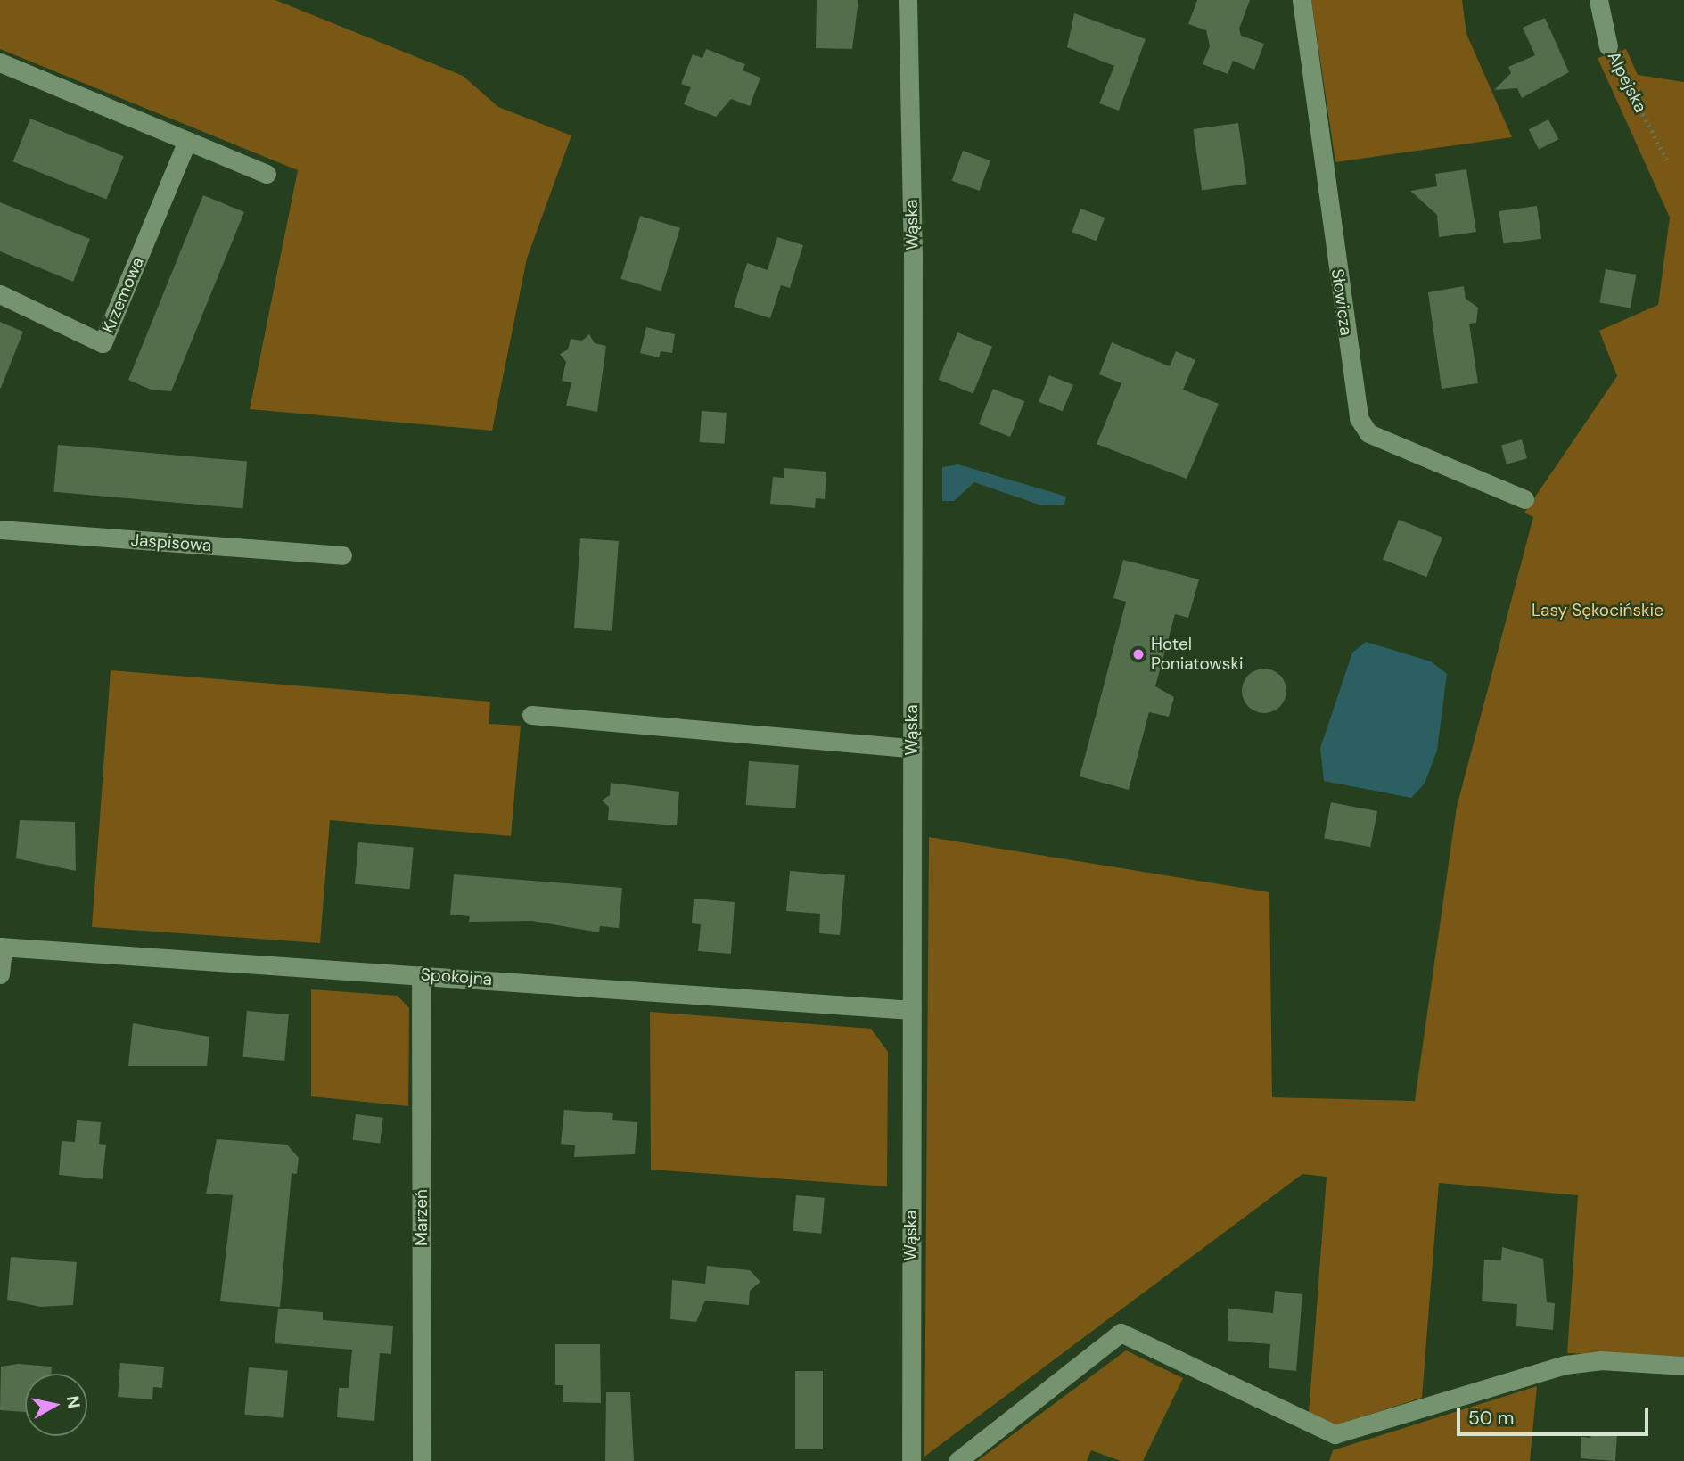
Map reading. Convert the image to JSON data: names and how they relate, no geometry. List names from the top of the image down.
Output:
{
  "streets": {
    "street": [
      "Alpejska",
      "Wąska",
      "Krzemowa",
      "Słowicza",
      "Jaspisowa",
      "Spokojna",
      "Marzeń"
    ]
  },
  "crossings": [
    ["Wąska", "Spokojna"],
    ["Spokojna", "Marzeń"]
  ],
  "parks": ["Lasy Sękocińskie"],
  "places": ["Hotel Poniatowski"],
  "scale_bar": "50 m",
  "north": "right"
}
